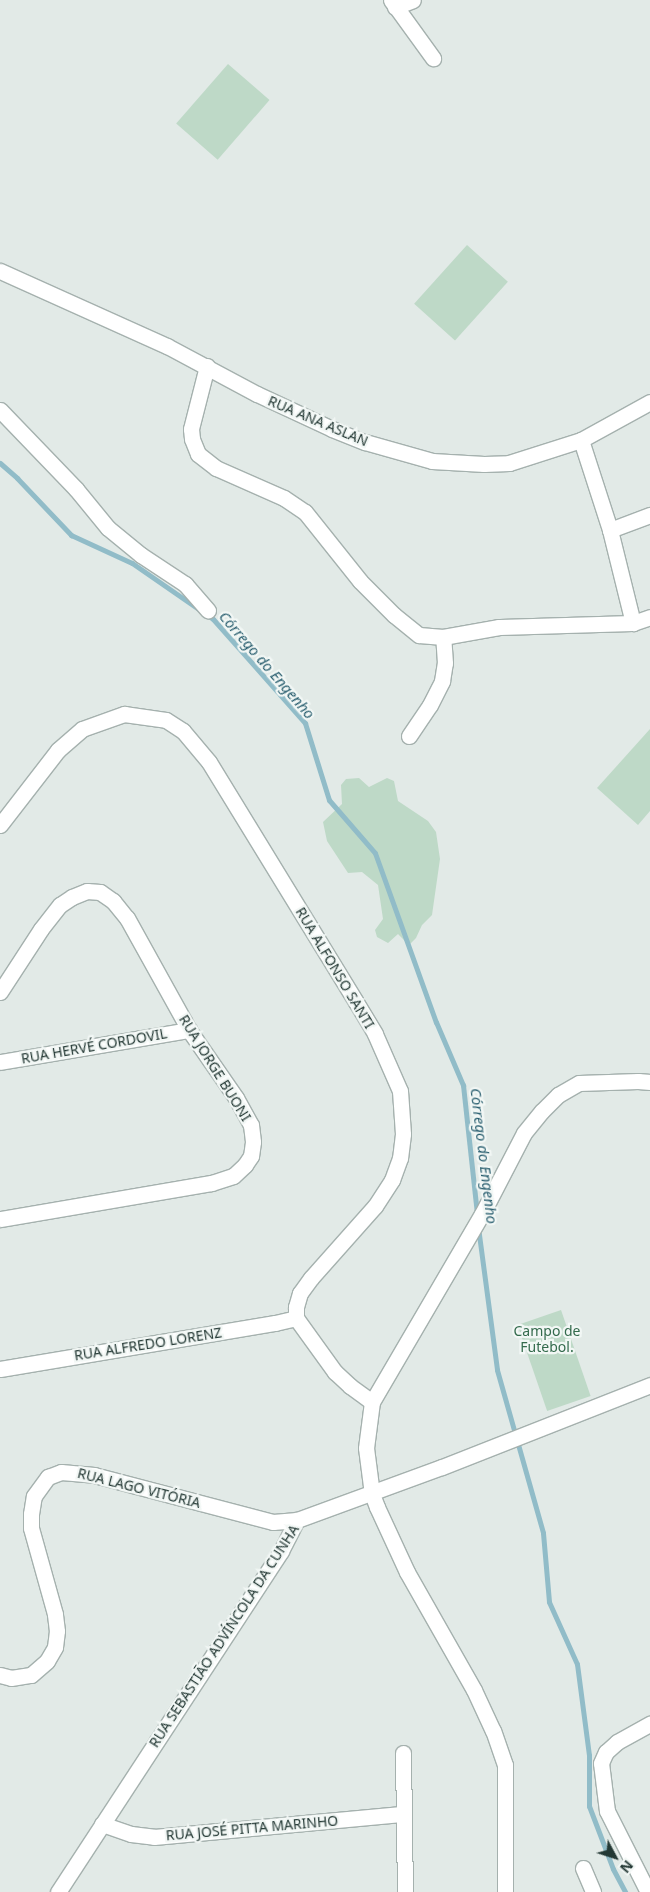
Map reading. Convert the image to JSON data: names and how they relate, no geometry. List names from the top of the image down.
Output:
{
  "streets": {
    "street": [
      "RUA ANA ASLAN",
      "RUA ALFONSO SANTI",
      "RUA HERVÉ CORDOVIL",
      "RUA JORGE BUONI",
      "RUA ALFREDO LORENZ",
      "RUA LAGO VITÓRIA",
      "RUA SEBASTIÃO ADVÍNCOLA DA CUNHA",
      "RUA JOSÉ PITTA MARINHO"
    ]
  },
  "crossings": [
    ["RUA ALFONSO SANTI", "RUA ALFREDO LORENZ"],
    ["RUA HERVÉ CORDOVIL", "RUA JORGE BUONI"],
    ["RUA LAGO VITÓRIA", "RUA SEBASTIÃO ADVÍNCOLA DA CUNHA"],
    ["RUA SEBASTIÃO ADVÍNCOLA DA CUNHA", "RUA JOSÉ PITTA MARINHO"]
  ],
  "water": ["Córrego do Engenho"],
  "parks": ["Campo de Futebol."],
  "north": "bottom right"
}
